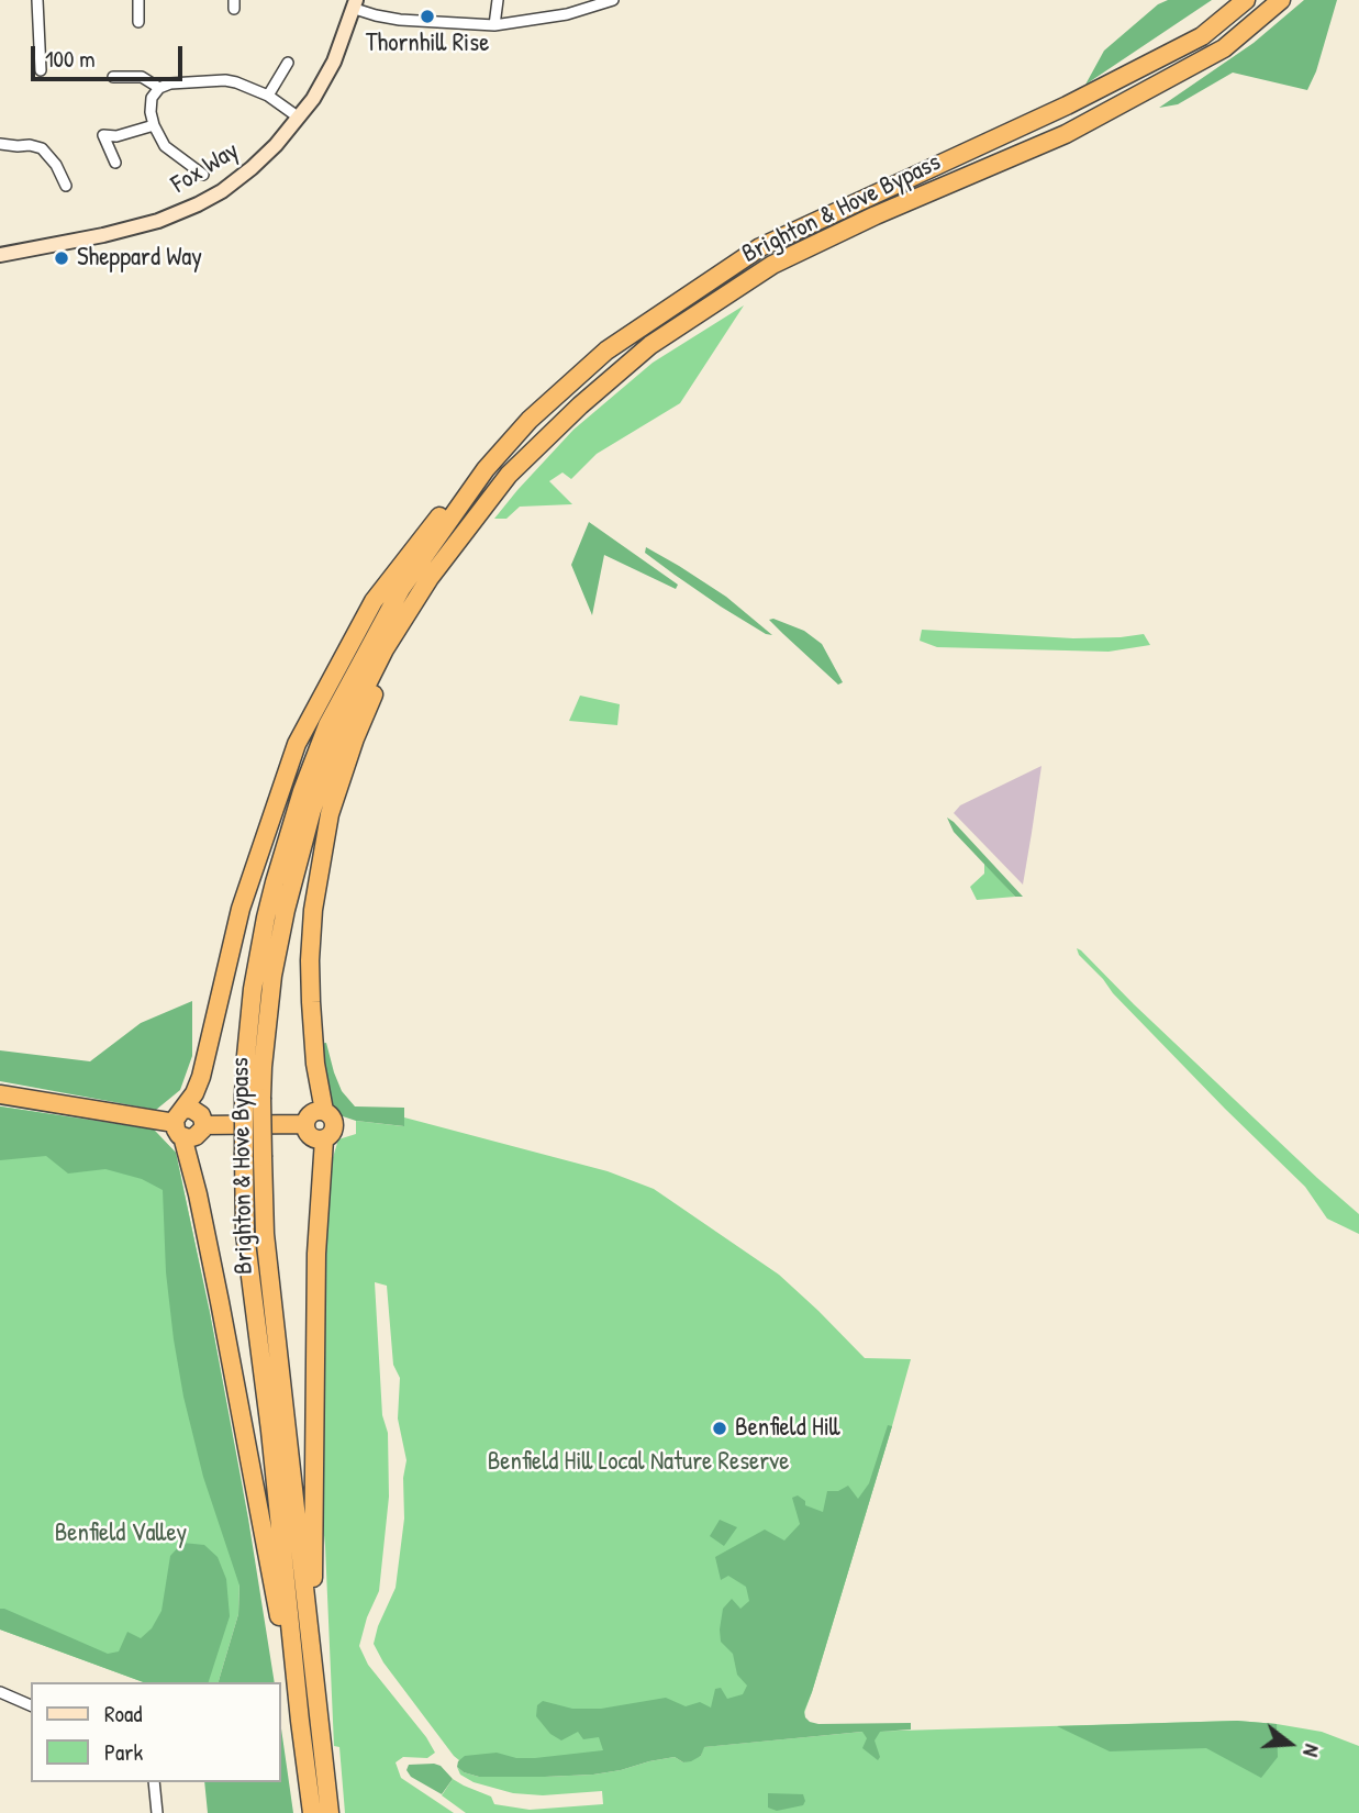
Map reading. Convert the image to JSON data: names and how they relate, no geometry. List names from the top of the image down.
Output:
{
  "streets": {
    "highway": ["Brighton & Hove Bypass"],
    "street": ["Fox Way"]
  },
  "parks": ["Benfield Hill Local Nature Reserve", "Benfield Valley"],
  "places": ["Thornhill Rise", "Sheppard Way", "Benfield Hill"],
  "legend": ["Road", "Park"],
  "scale_bar": "100 m",
  "north": "right"
}
